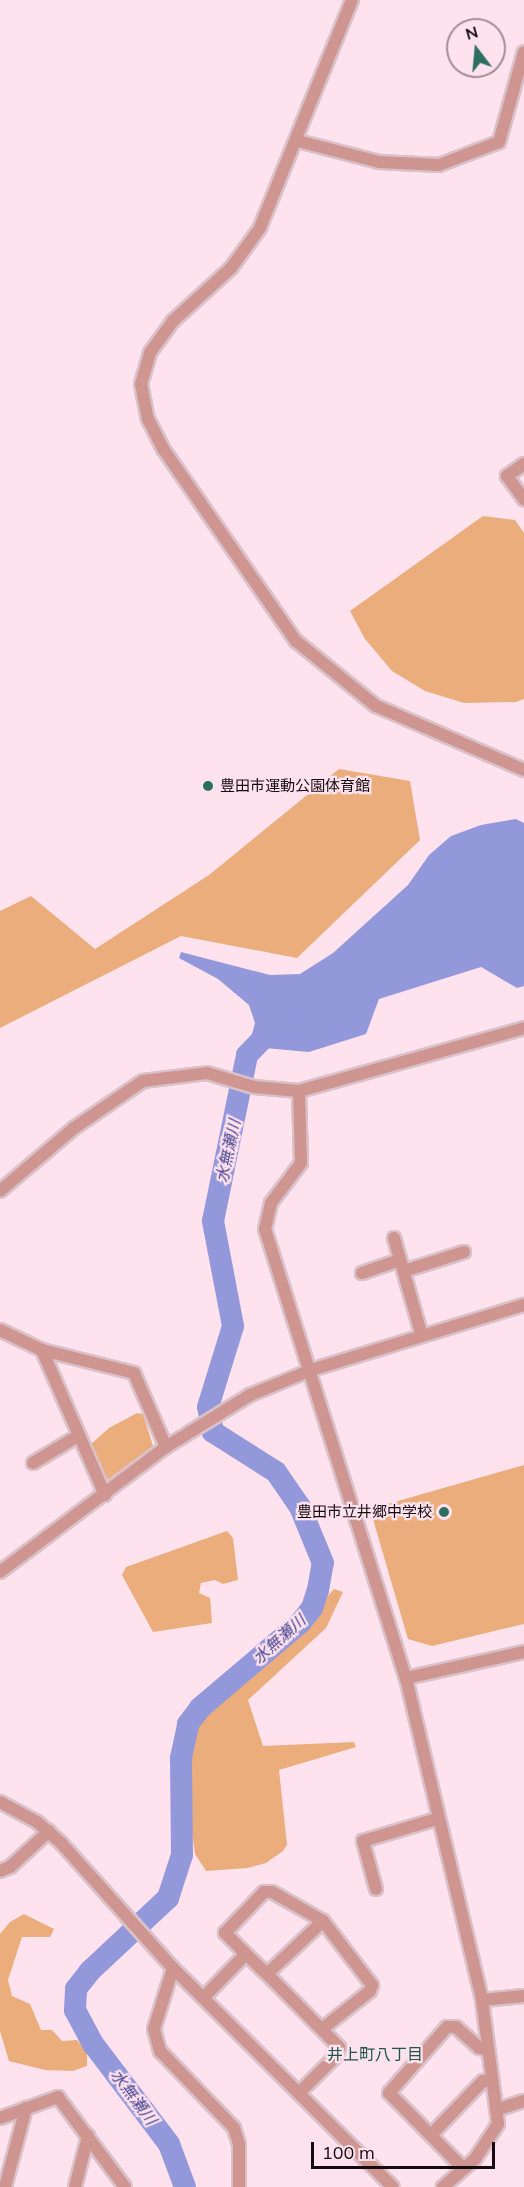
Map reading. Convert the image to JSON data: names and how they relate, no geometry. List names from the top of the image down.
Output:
{
  "districts": ["井上町八丁目"],
  "water": ["水無瀬川"],
  "places": ["豊田市運動公園体育館", "豊田市立井郷中学校"],
  "scale_bar": "100 m",
  "north": "top"
}
